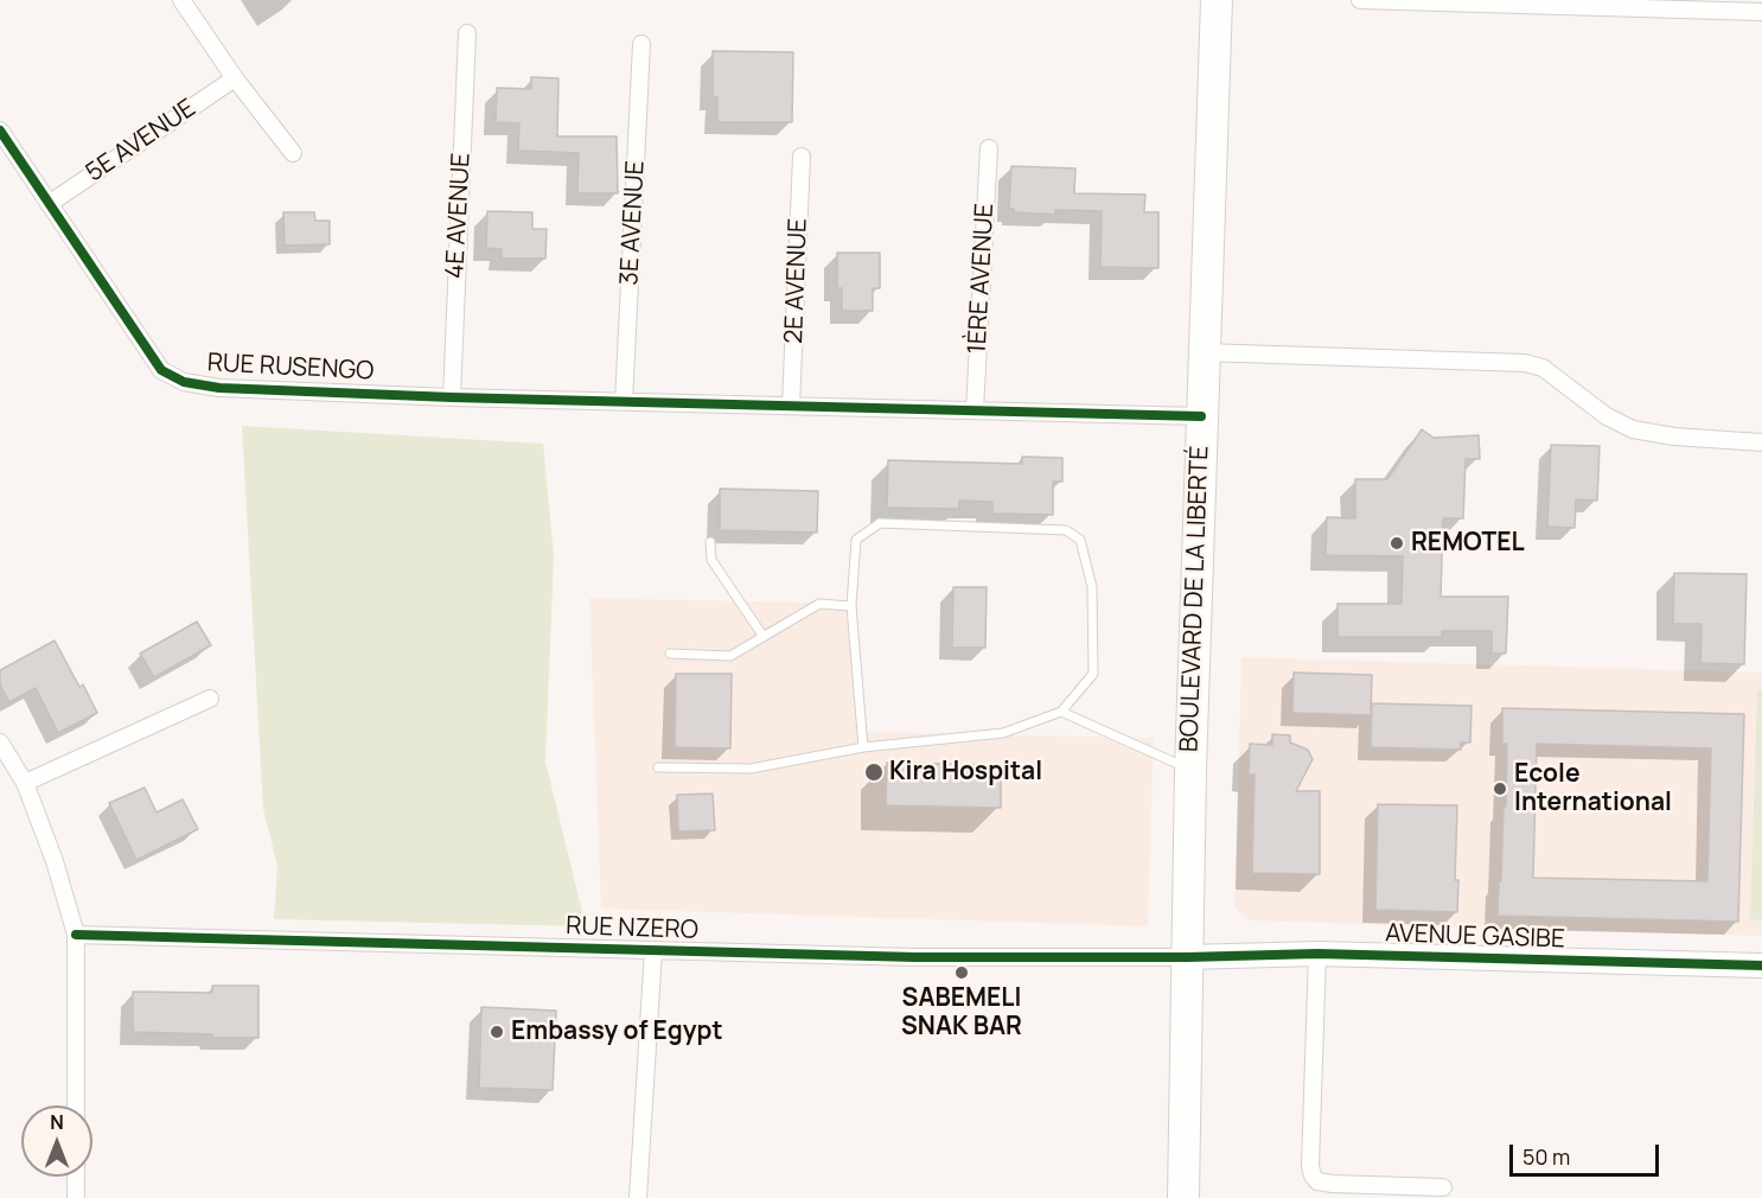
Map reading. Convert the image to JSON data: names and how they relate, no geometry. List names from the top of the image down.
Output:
{
  "streets": {
    "highway": ["BOULEVARD DE LA LIBERTÉ"],
    "street": [
      "5E AVENUE",
      "4E AVENUE",
      "3E AVENUE",
      "1ÈRE AVENUE",
      "2E AVENUE",
      "RUE RUSENGO",
      "RUE NZERO",
      "AVENUE GASIBE"
    ]
  },
  "crossings": [
    ["5E AVENUE", "RUE RUSENGO"],
    ["4E AVENUE", "RUE RUSENGO"],
    ["3E AVENUE", "RUE RUSENGO"],
    ["1ÈRE AVENUE", "RUE RUSENGO"],
    ["2E AVENUE", "RUE RUSENGO"],
    ["RUE RUSENGO", "BOULEVARD DE LA LIBERTÉ"],
    ["BOULEVARD DE LA LIBERTÉ", "RUE NZERO"],
    ["BOULEVARD DE LA LIBERTÉ", "AVENUE GASIBE"],
    ["RUE NZERO", "AVENUE GASIBE"]
  ],
  "places": [
    "REMOTEL",
    "Kira Hospital",
    "Ecole International",
    "SABEMELI SNAK BAR",
    "Embassy of Egypt"
  ],
  "scale_bar": "50 m",
  "north": "top"
}
